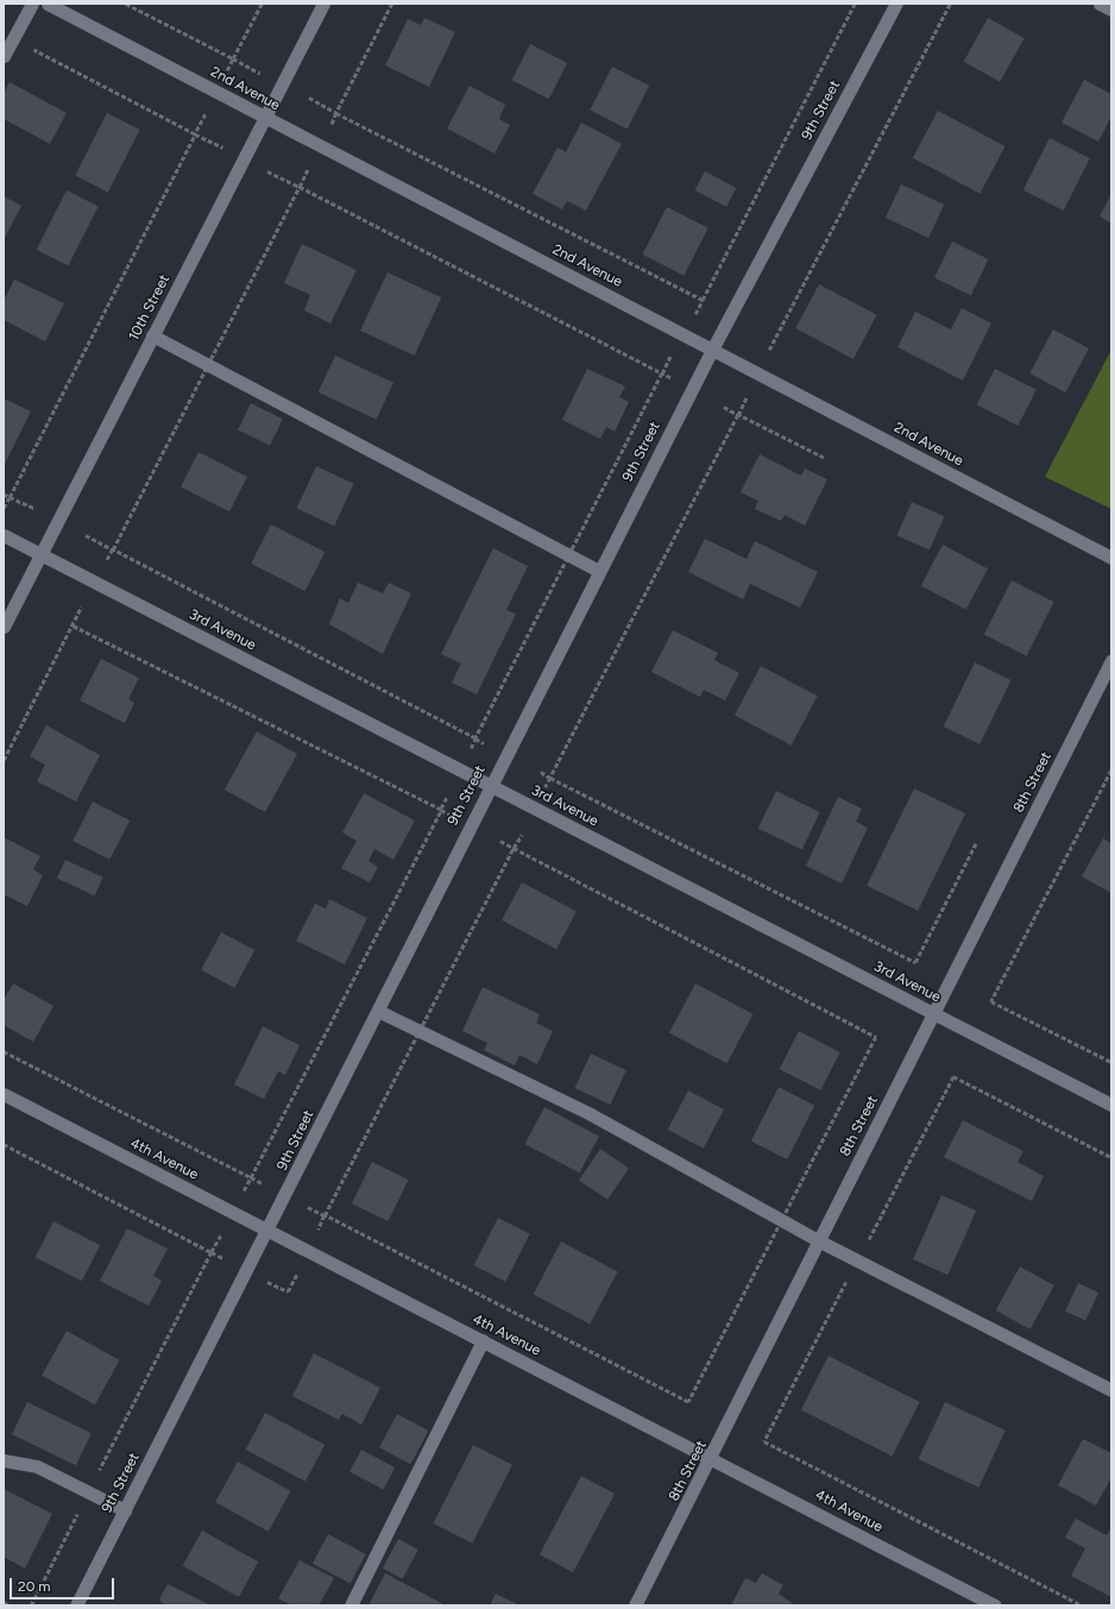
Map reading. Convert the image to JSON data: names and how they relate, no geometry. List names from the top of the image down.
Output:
{
  "streets": {
    "street": [
      "2nd Avenue",
      "9th Street",
      "10th Street",
      "3rd Avenue",
      "8th Street",
      "4th Avenue"
    ]
  },
  "crossings": [
    ["2nd Avenue", "9th Street"],
    ["2nd Avenue", "10th Street"],
    ["9th Street", "3rd Avenue"],
    ["9th Street", "4th Avenue"],
    ["10th Street", "3rd Avenue"],
    ["3rd Avenue", "8th Street"],
    ["8th Street", "4th Avenue"]
  ],
  "scale_bar": "20 m"
}
